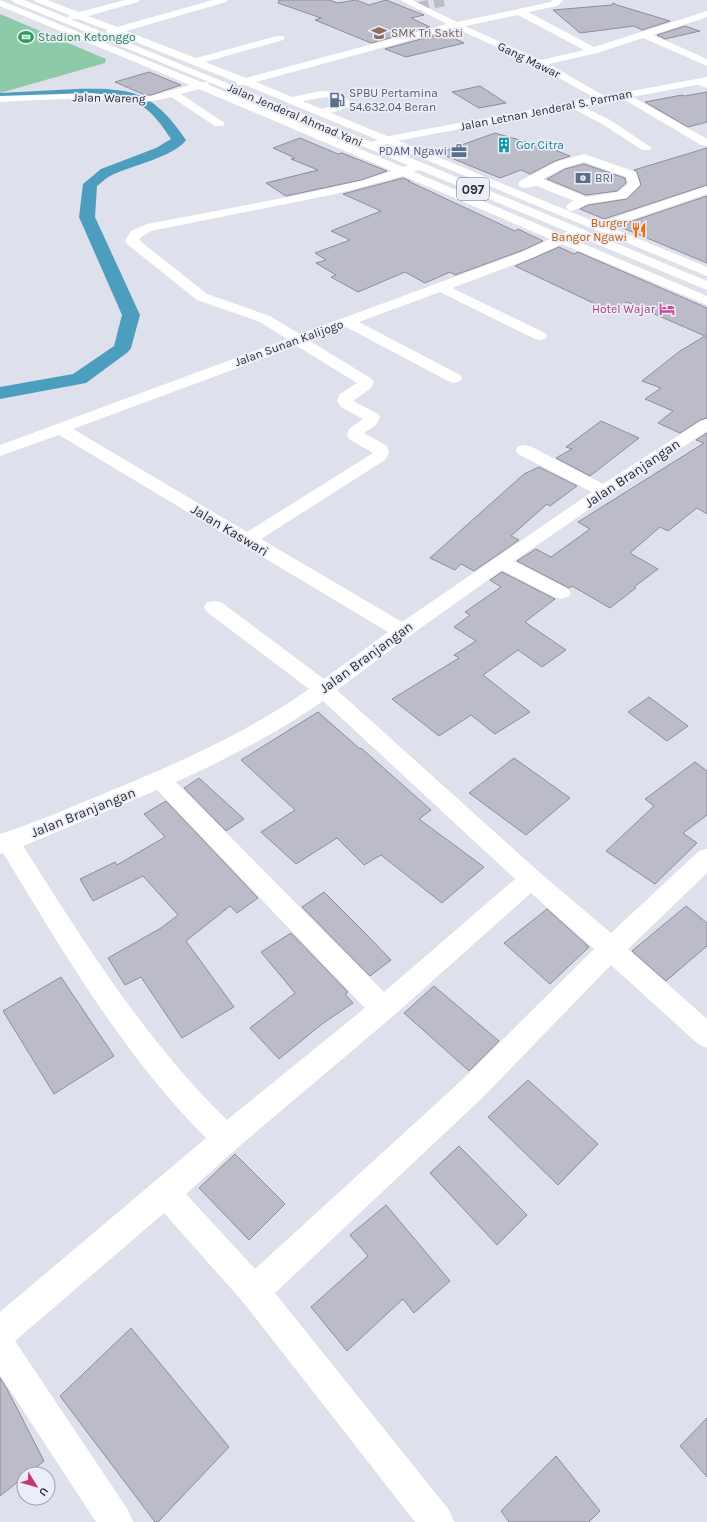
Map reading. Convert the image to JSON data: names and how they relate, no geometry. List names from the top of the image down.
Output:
{
  "streets": {
    "street": [
      "Gang Mawar",
      "Jalan Wareng",
      "Jalan Letnan Jenderal S. Parman",
      "Jalan Jenderal Ahmad Yani",
      "097",
      "Jalan Sunan Kalijogo",
      "Jalan Branjangan",
      "Jalan Kaswari"
    ]
  },
  "crossings": [
    ["Gang Mawar", "Jalan Letnan Jenderal S. Parman"],
    ["Jalan Wareng", "Jalan Jenderal Ahmad Yani"],
    ["Jalan Letnan Jenderal S. Parman", "Jalan Jenderal Ahmad Yani"],
    ["Jalan Jenderal Ahmad Yani", "Jalan Sunan Kalijogo"],
    ["Jalan Sunan Kalijogo", "Jalan Kaswari"],
    ["Jalan Branjangan", "Jalan Kaswari"]
  ],
  "places": {
    "school or university": ["SMK Tri Sakti"],
    "sports": ["Stadion Ketonggo"],
    "fuel station": ["SPBU Pertamina 54.632.04 Beran"],
    "building": ["Gor Citra"],
    "office": ["PDAM Ngawi"],
    "bank": ["BRI"],
    "restaurant": ["Burger Bangor Ngawi"],
    "hotel": ["Hotel Wajar"]
  },
  "north": "bottom right"
}
